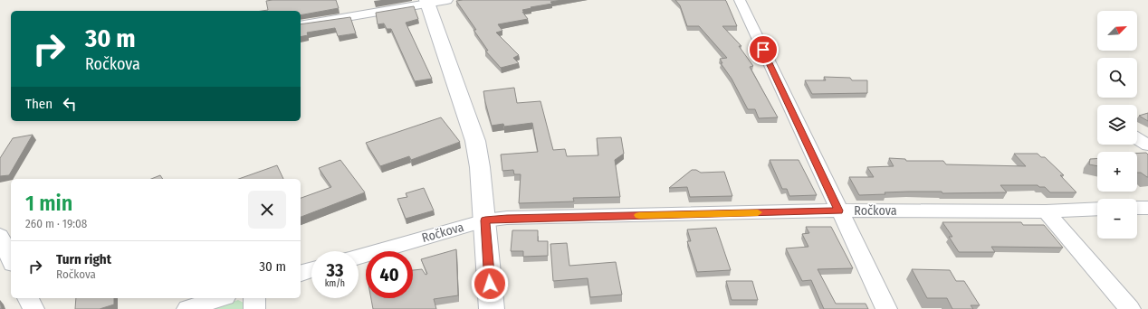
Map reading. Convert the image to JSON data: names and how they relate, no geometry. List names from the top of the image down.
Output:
{
  "streets": {
    "street": ["Ročkova"]
  },
  "north": "top right",
  "page": {
    "map_buttons": ["+", "−"],
    "turn": ["30 m", "Ročkova"],
    "then": "Then",
    "heading": ["1 min", "260 m · 19:08"],
    "list": [
      {
        "name": "Turn right",
        "note": "Ročkova",
        "value": "30 m"
      }
    ],
    "speed": "33 km/h",
    "limit": "40"
  }
}
